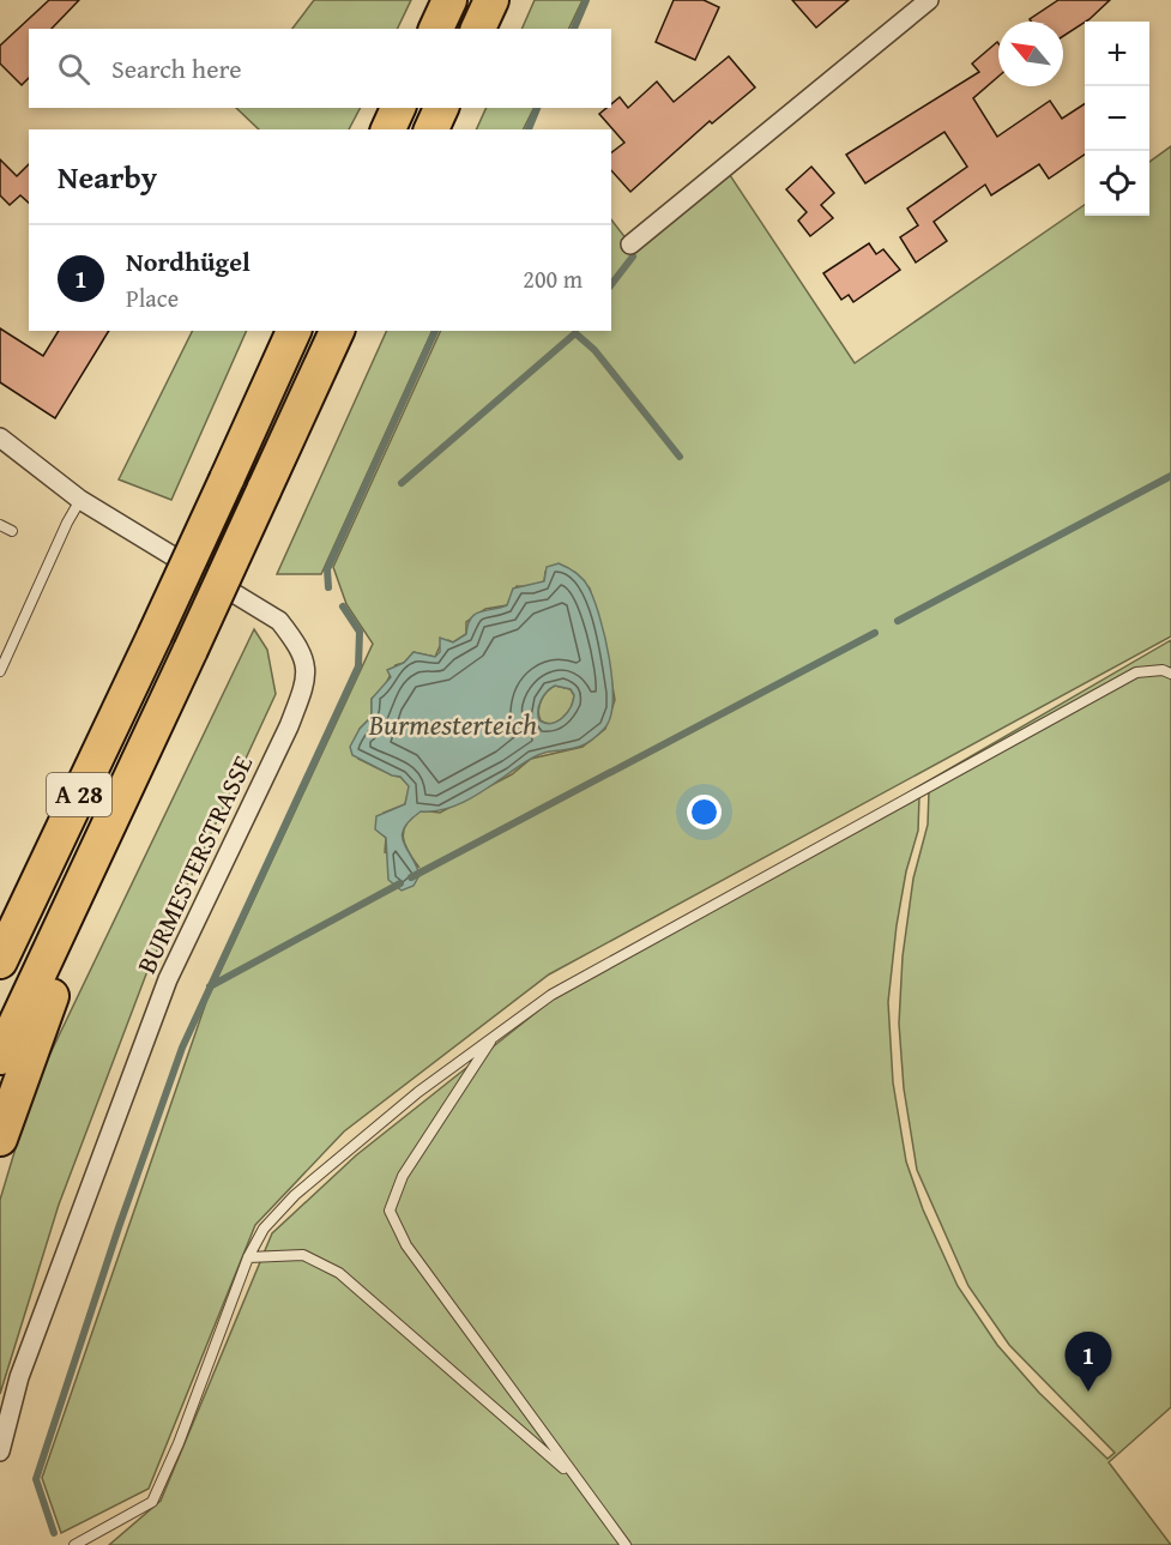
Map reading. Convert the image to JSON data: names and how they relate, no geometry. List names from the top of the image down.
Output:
{
  "streets": {
    "highway": ["A 28"],
    "street": ["BURMESTERSTRASSE"]
  },
  "water": ["Burmesterteich"],
  "north": "top left",
  "page": {
    "map_buttons": ["+", "−"],
    "search": "Search here",
    "heading": "Nearby",
    "list": [
      {
        "mark": "1",
        "name": "Nordhügel",
        "note": "Place",
        "value": "200 m"
      }
    ],
    "pins": "1"
  }
}
